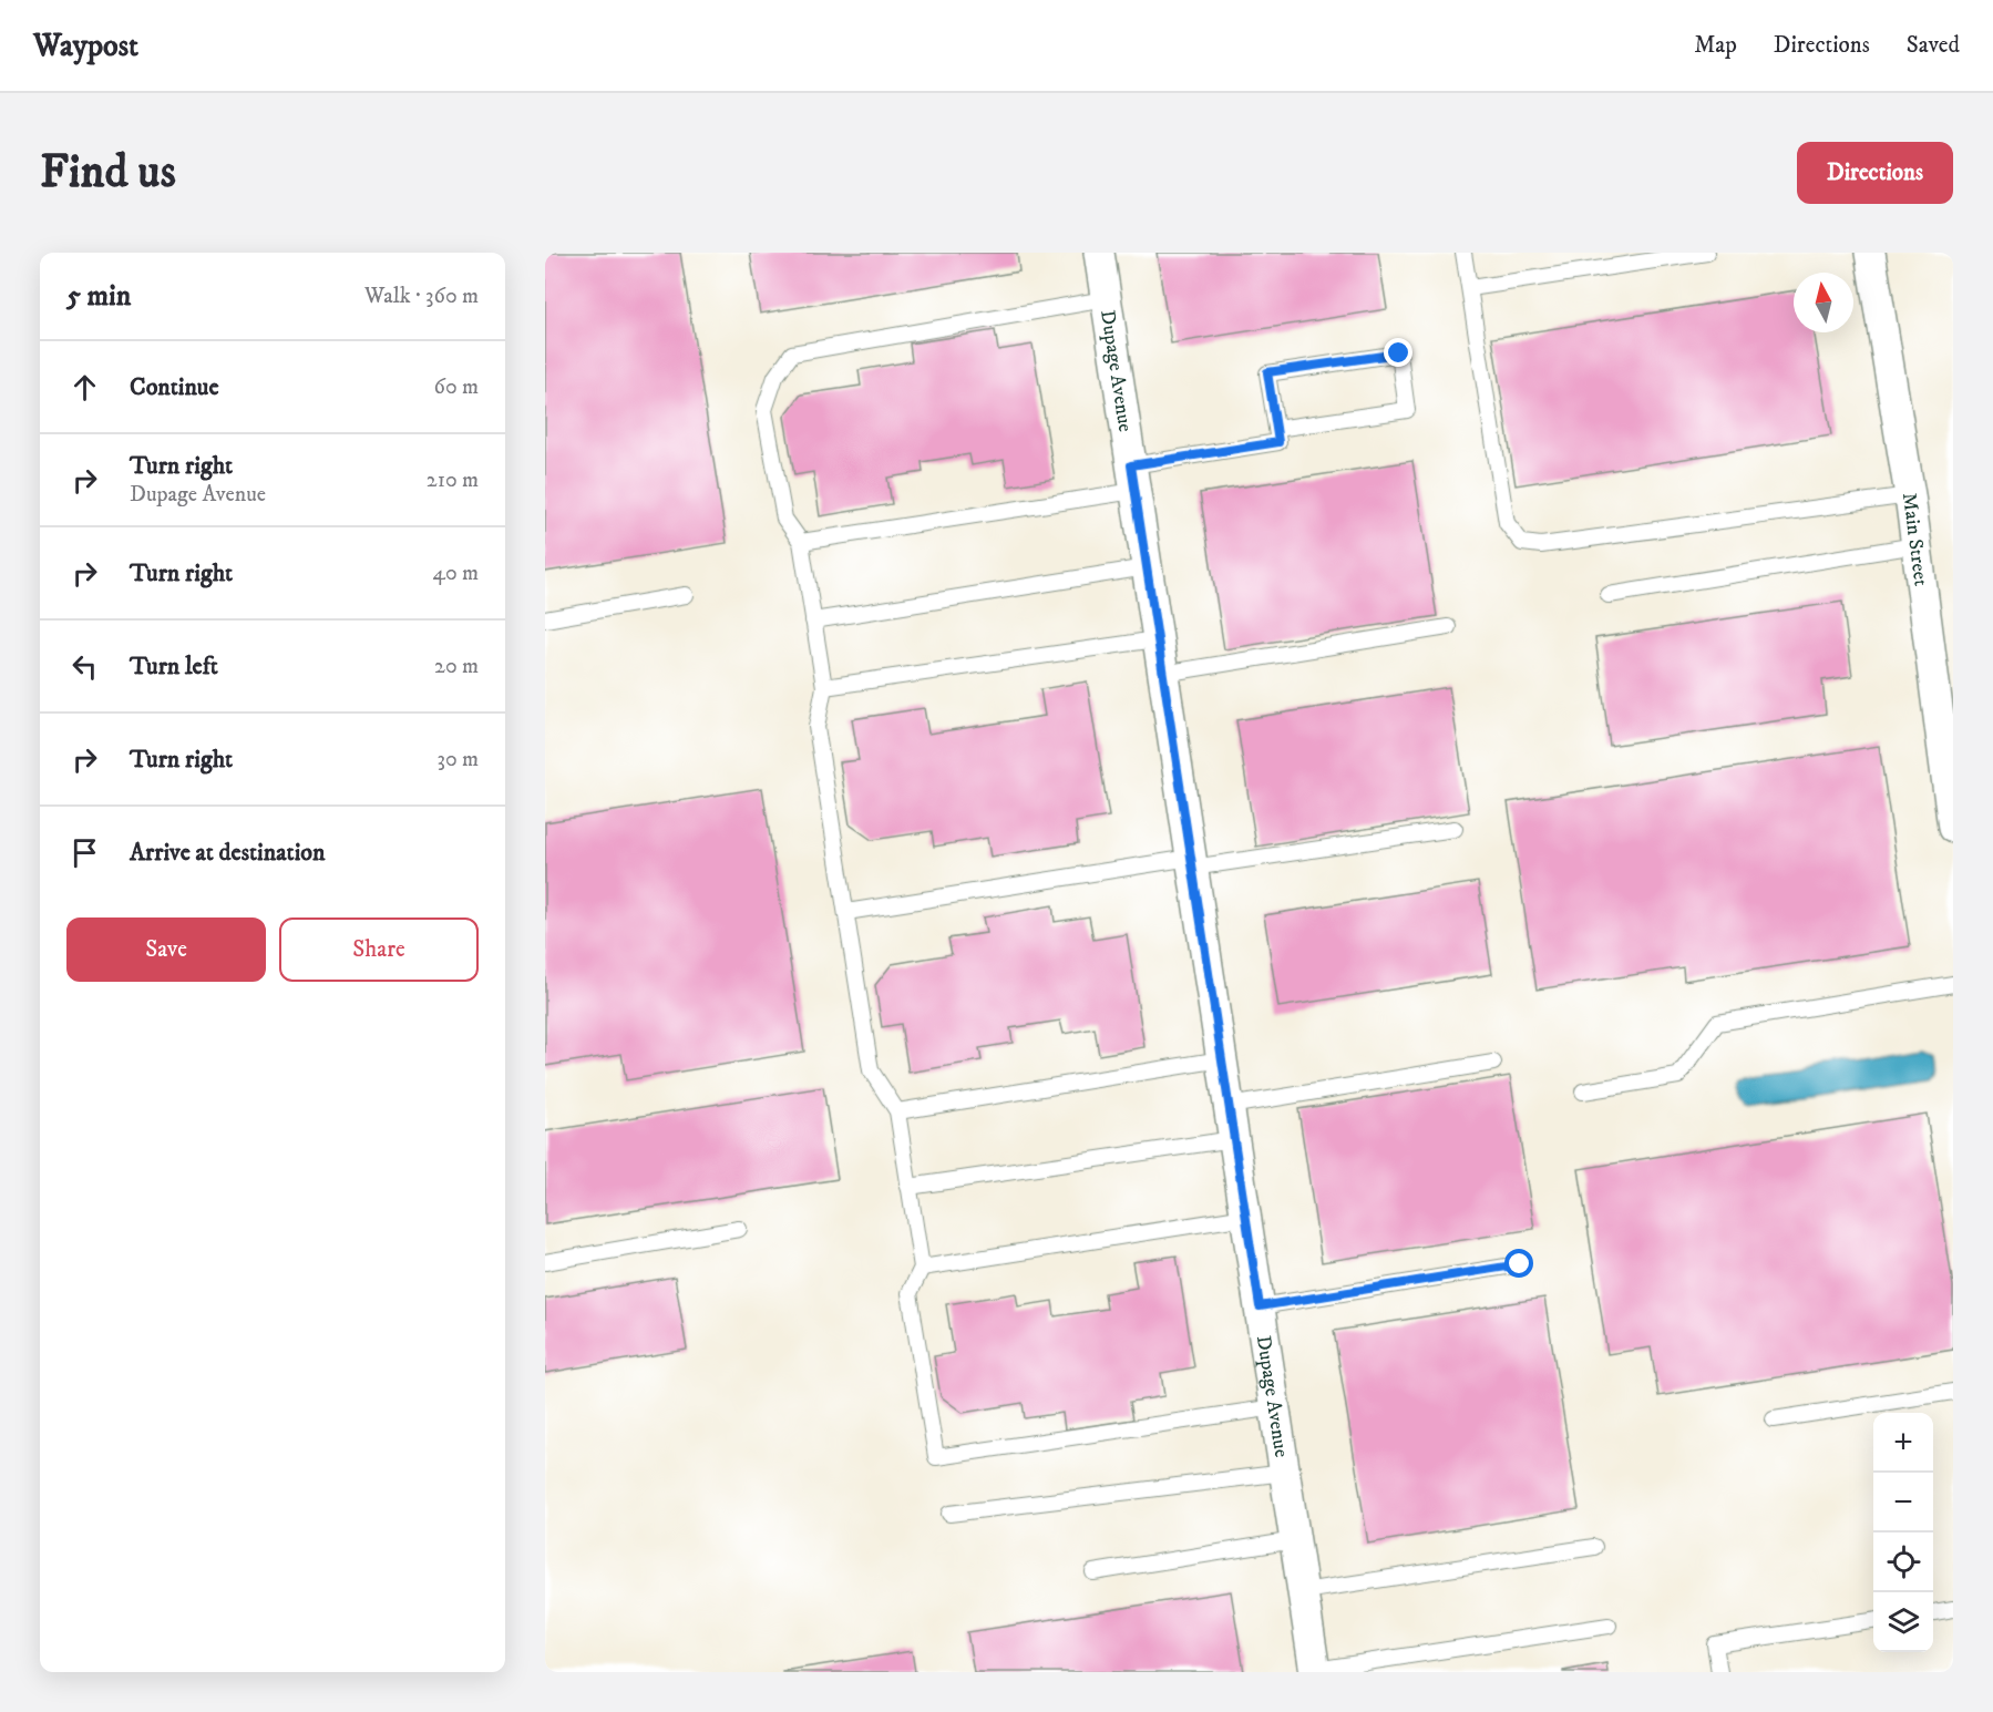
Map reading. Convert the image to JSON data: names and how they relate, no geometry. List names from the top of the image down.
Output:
{
  "streets": {
    "street": ["Dupage Avenue", "Main Street"]
  },
  "north": "top",
  "page": {
    "header": "Waypost",
    "nav": ["Map", "Directions", "Saved"],
    "buttons": [
      "Directions",
      ["Save", "Share"]
    ],
    "title": "Find us",
    "heading": ["5 min", "Walk · 360 m"],
    "list": [
      ["Continue", "60 m"],
      ["Turn right", "Dupage Avenue", "210 m"],
      ["Turn right", "40 m"],
      ["Turn left", "20 m"],
      ["Turn right", "30 m"],
      "Arrive at destination"
    ],
    "map_buttons": ["+", "−"]
  }
}
